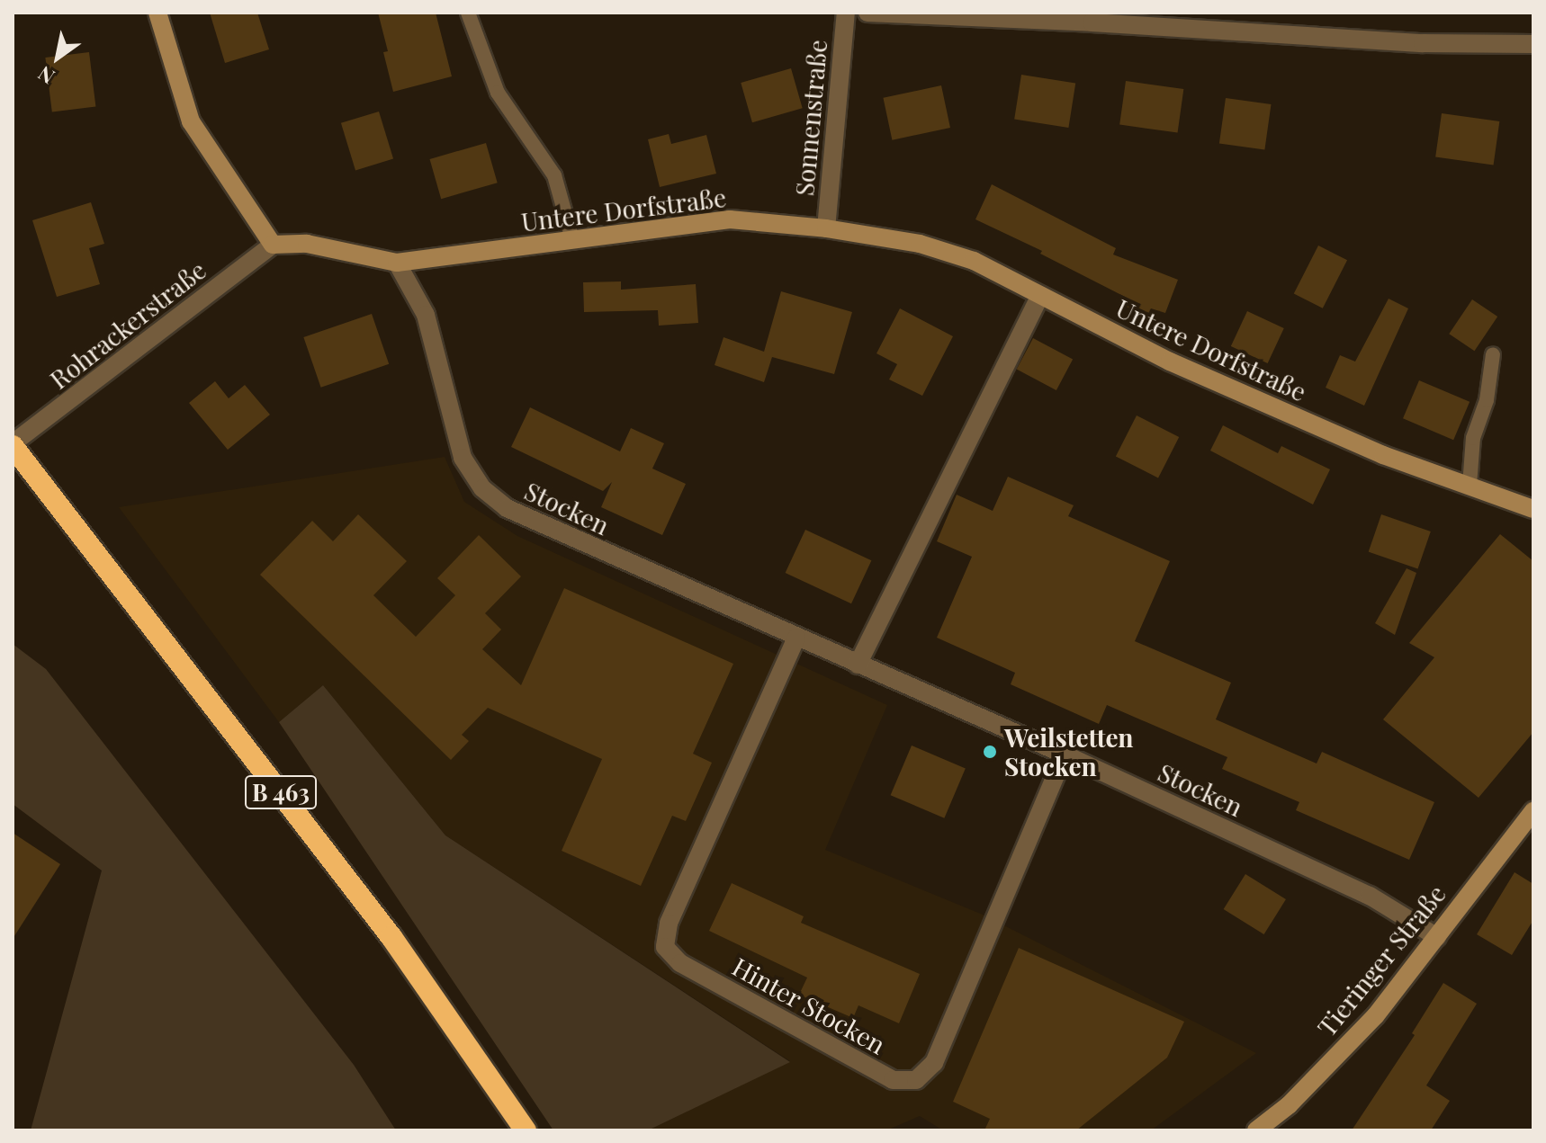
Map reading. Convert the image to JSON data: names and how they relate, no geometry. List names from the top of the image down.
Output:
{
  "streets": {
    "highway": ["B 463"],
    "street": [
      "Sonnenstraße",
      "Untere Dorfstraße",
      "Rohrackerstraße",
      "Stocken",
      "Tieringer Straße",
      "Hinter Stocken"
    ]
  },
  "crossings": [
    ["Sonnenstraße", "Untere Dorfstraße"],
    ["Untere Dorfstraße", "Rohrackerstraße"],
    ["Untere Dorfstraße", "Stocken"],
    ["Rohrackerstraße", "B 463"],
    ["Stocken", "Tieringer Straße"],
    ["Stocken", "Hinter Stocken"]
  ],
  "places": ["Weilstetten Stocken"],
  "north": "bottom left"
}
